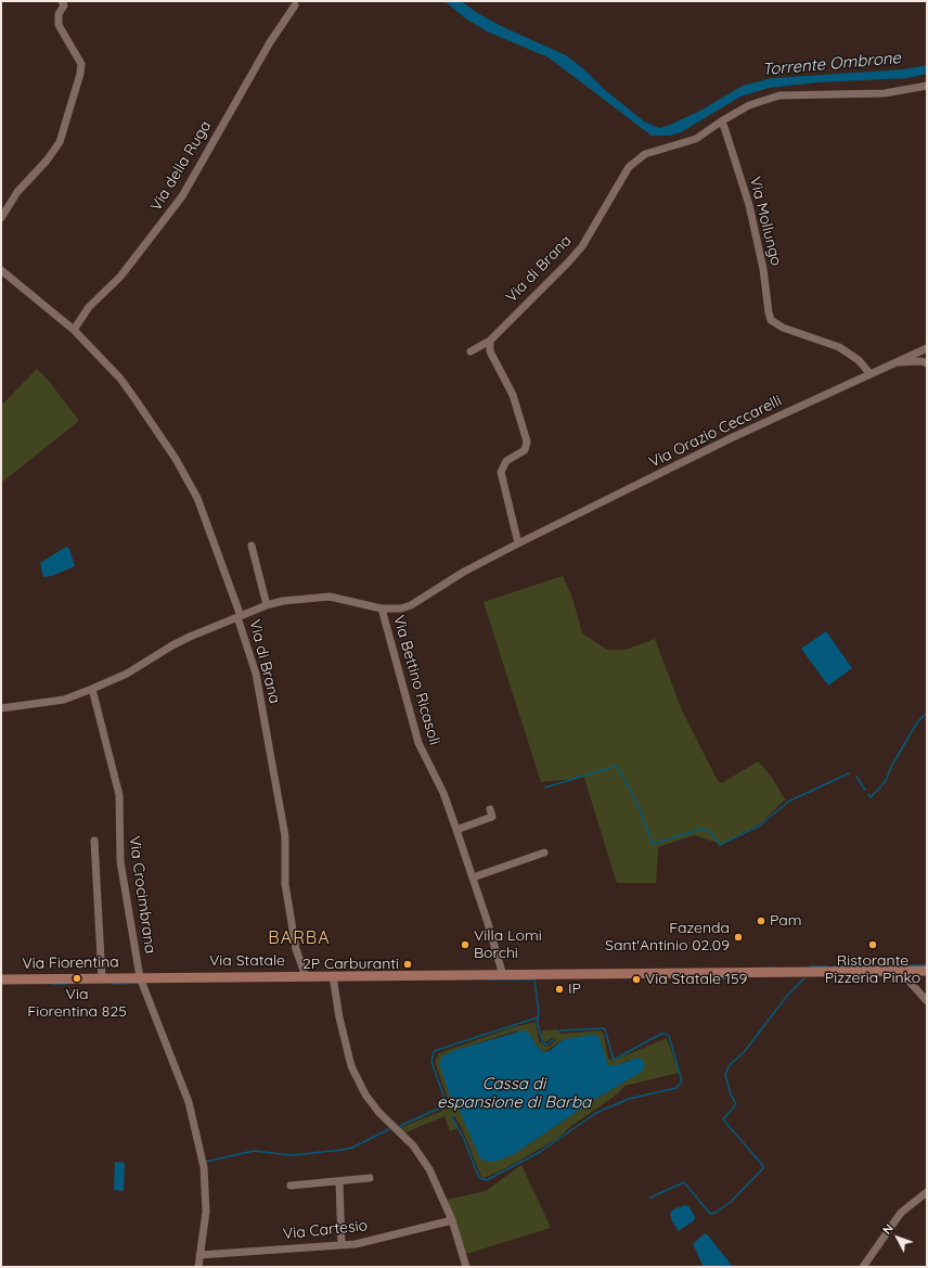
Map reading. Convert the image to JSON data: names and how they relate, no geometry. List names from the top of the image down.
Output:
{
  "streets": {
    "main road": ["Via Statale", "Via Fiorentina"],
    "street": [
      "Via della Ruga",
      "Via Mollungo",
      "Via di Brana",
      "Via Orazio Ceccarelli",
      "Via Bettino Ricasoli",
      "Via Crocimbrana",
      "Via Cartesio"
    ]
  },
  "crossings": [
    ["Via Mollungo", "Via di Brana"],
    ["Via Mollungo", "Via Orazio Ceccarelli"],
    ["Via di Brana", "Via Orazio Ceccarelli"],
    ["Via di Brana", "Via Bettino Ricasoli"],
    ["Via di Brana", "Via Statale"],
    ["Via Bettino Ricasoli", "Via Statale"],
    ["Via Crocimbrana", "Via Statale"],
    ["Via Crocimbrana", "Via Fiorentina"],
    ["Via Crocimbrana", "Via Cartesio"],
    ["Via Statale", "Via Fiorentina"]
  ],
  "districts": ["BARBA"],
  "water": ["Torrente Ombrone", "Cassa di espansione di Barba"],
  "places": [
    "Pam",
    "Fazenda Sant'Antinio 02.09",
    "Villa Lomi Borchi",
    "Ristorante Pizzeria Pinko",
    "2P Carburanti",
    "Via Fiorentina 825",
    "Via Statale 159",
    "IP"
  ],
  "north": "top left"
}
